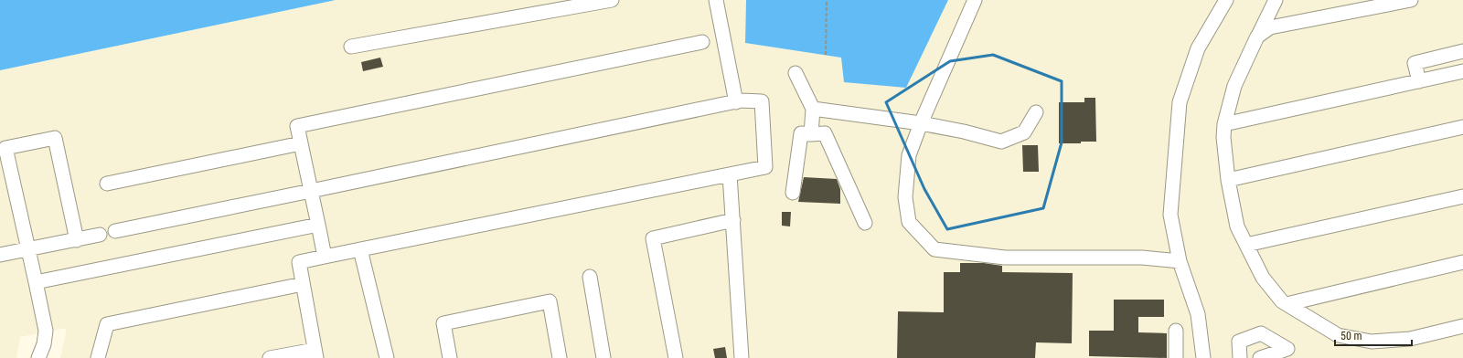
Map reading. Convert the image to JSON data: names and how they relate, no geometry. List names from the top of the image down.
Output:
{
  "scale_bar": "50 m"
}
